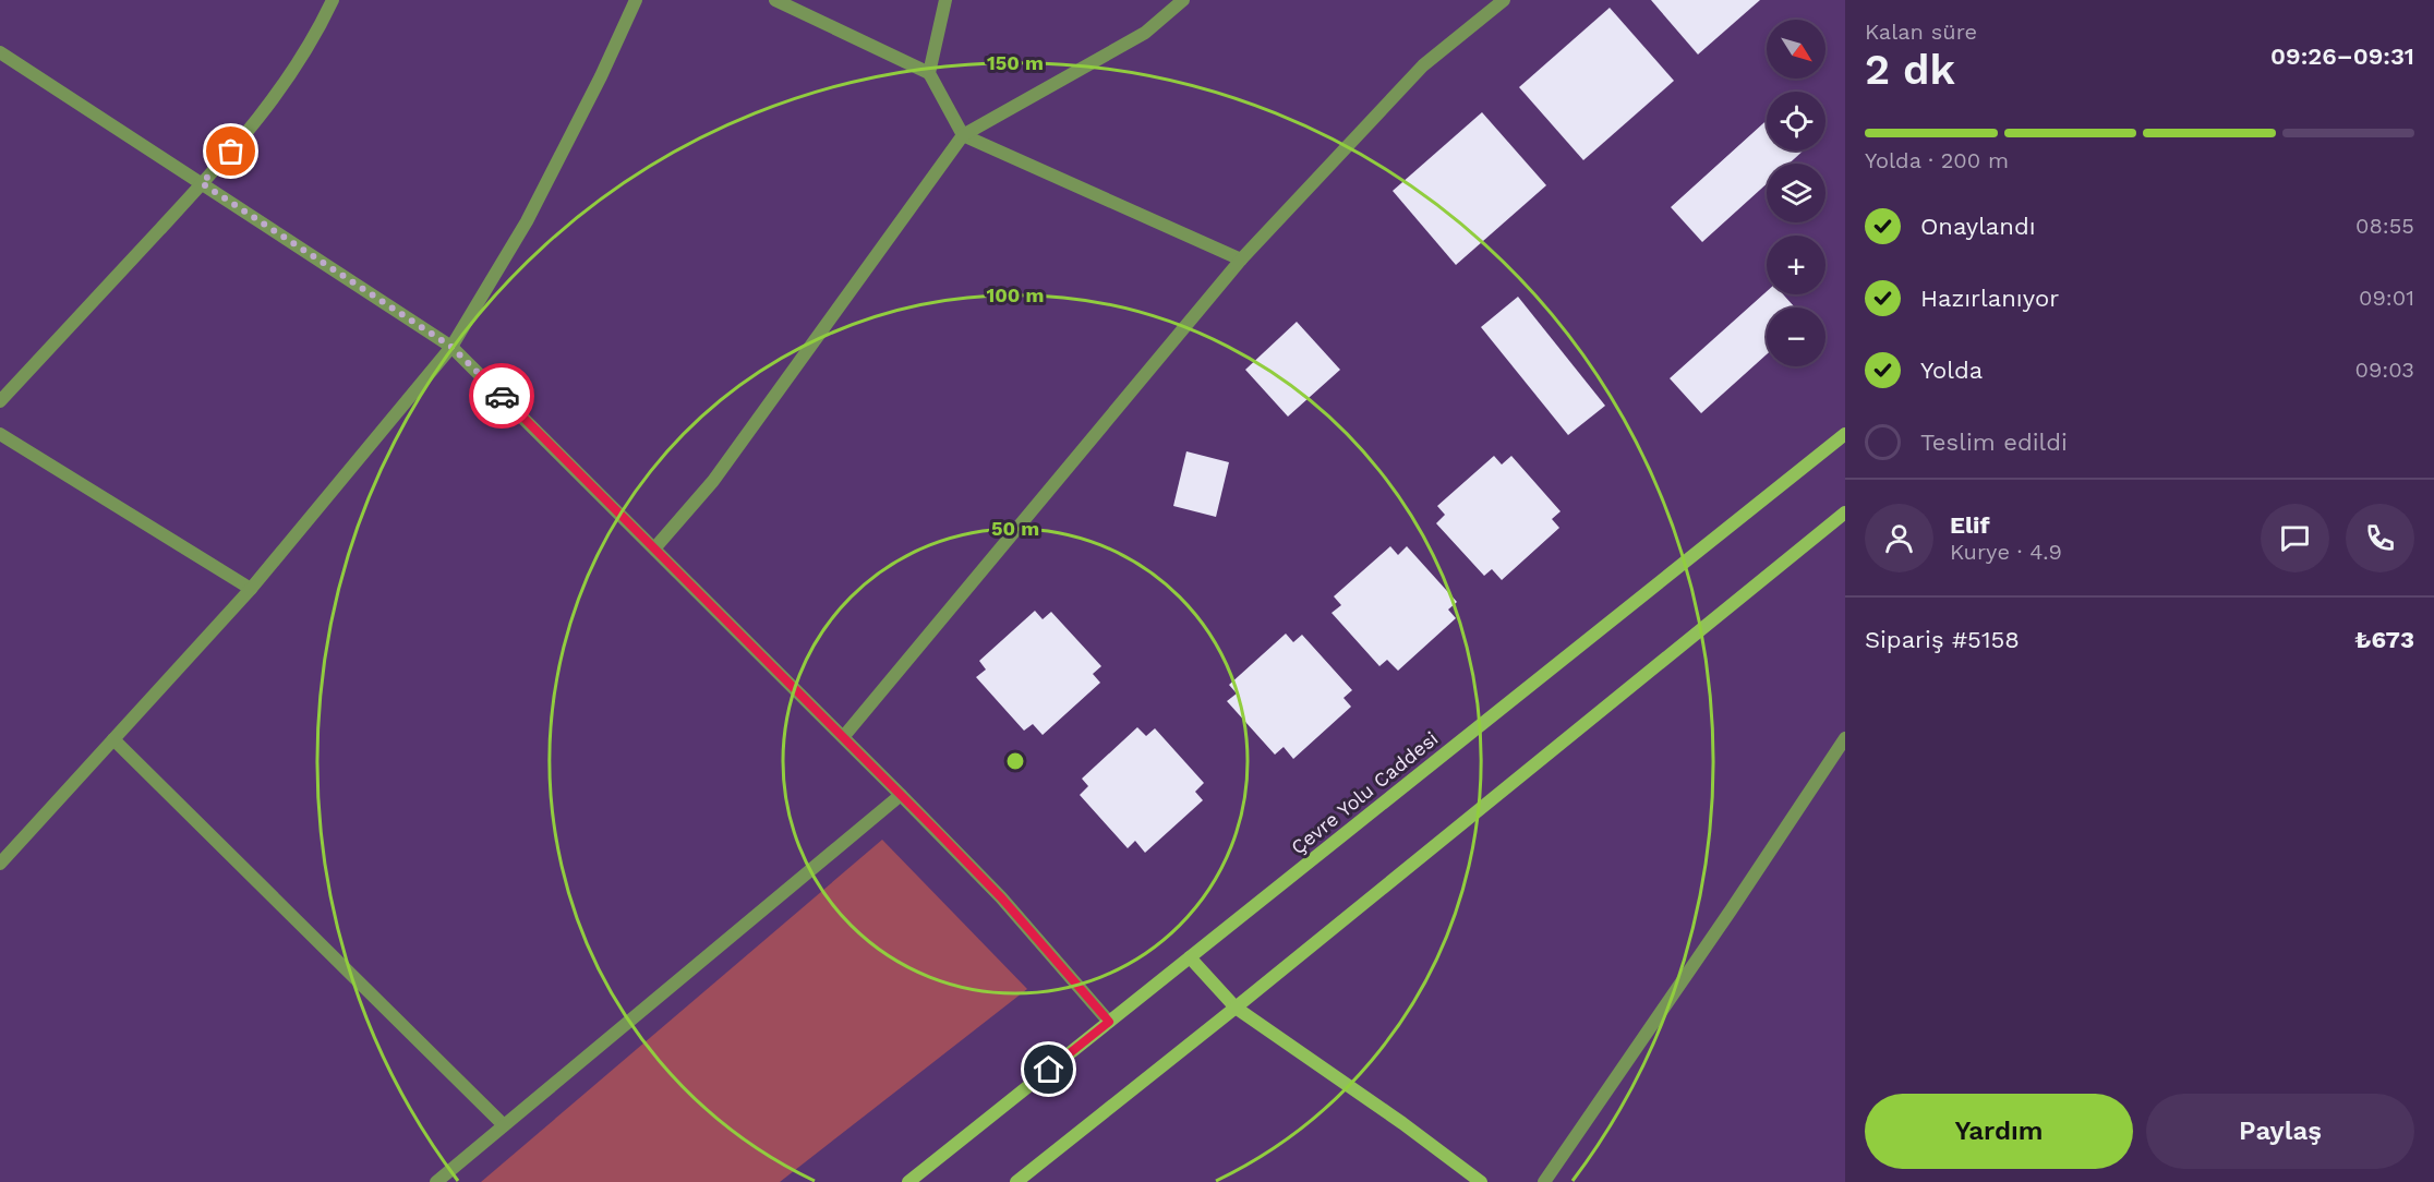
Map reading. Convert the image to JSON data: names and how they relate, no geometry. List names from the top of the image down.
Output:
{
  "streets": {
    "main road": ["Çevre Yolu Caddesi"]
  },
  "north": "bottom right",
  "page": {
    "heading": ["2 dk", "Kalan süre", "09:26–09:31"],
    "panel": [
      "Elif",
      "Kurye · 4.9",
      "Sipariş #5158",
      "₺673"
    ],
    "map_buttons": ["+", "−"],
    "bar": "Yolda · 200 m",
    "list": [
      ["Onaylandı", "08:55"],
      ["Hazırlanıyor", "09:01"],
      ["Yolda", "09:03"],
      "Teslim edildi"
    ],
    "buttons": ["Yardım", "Paylaş"]
  },
  "rings": ["150 m", "100 m", "50 m"]
}
